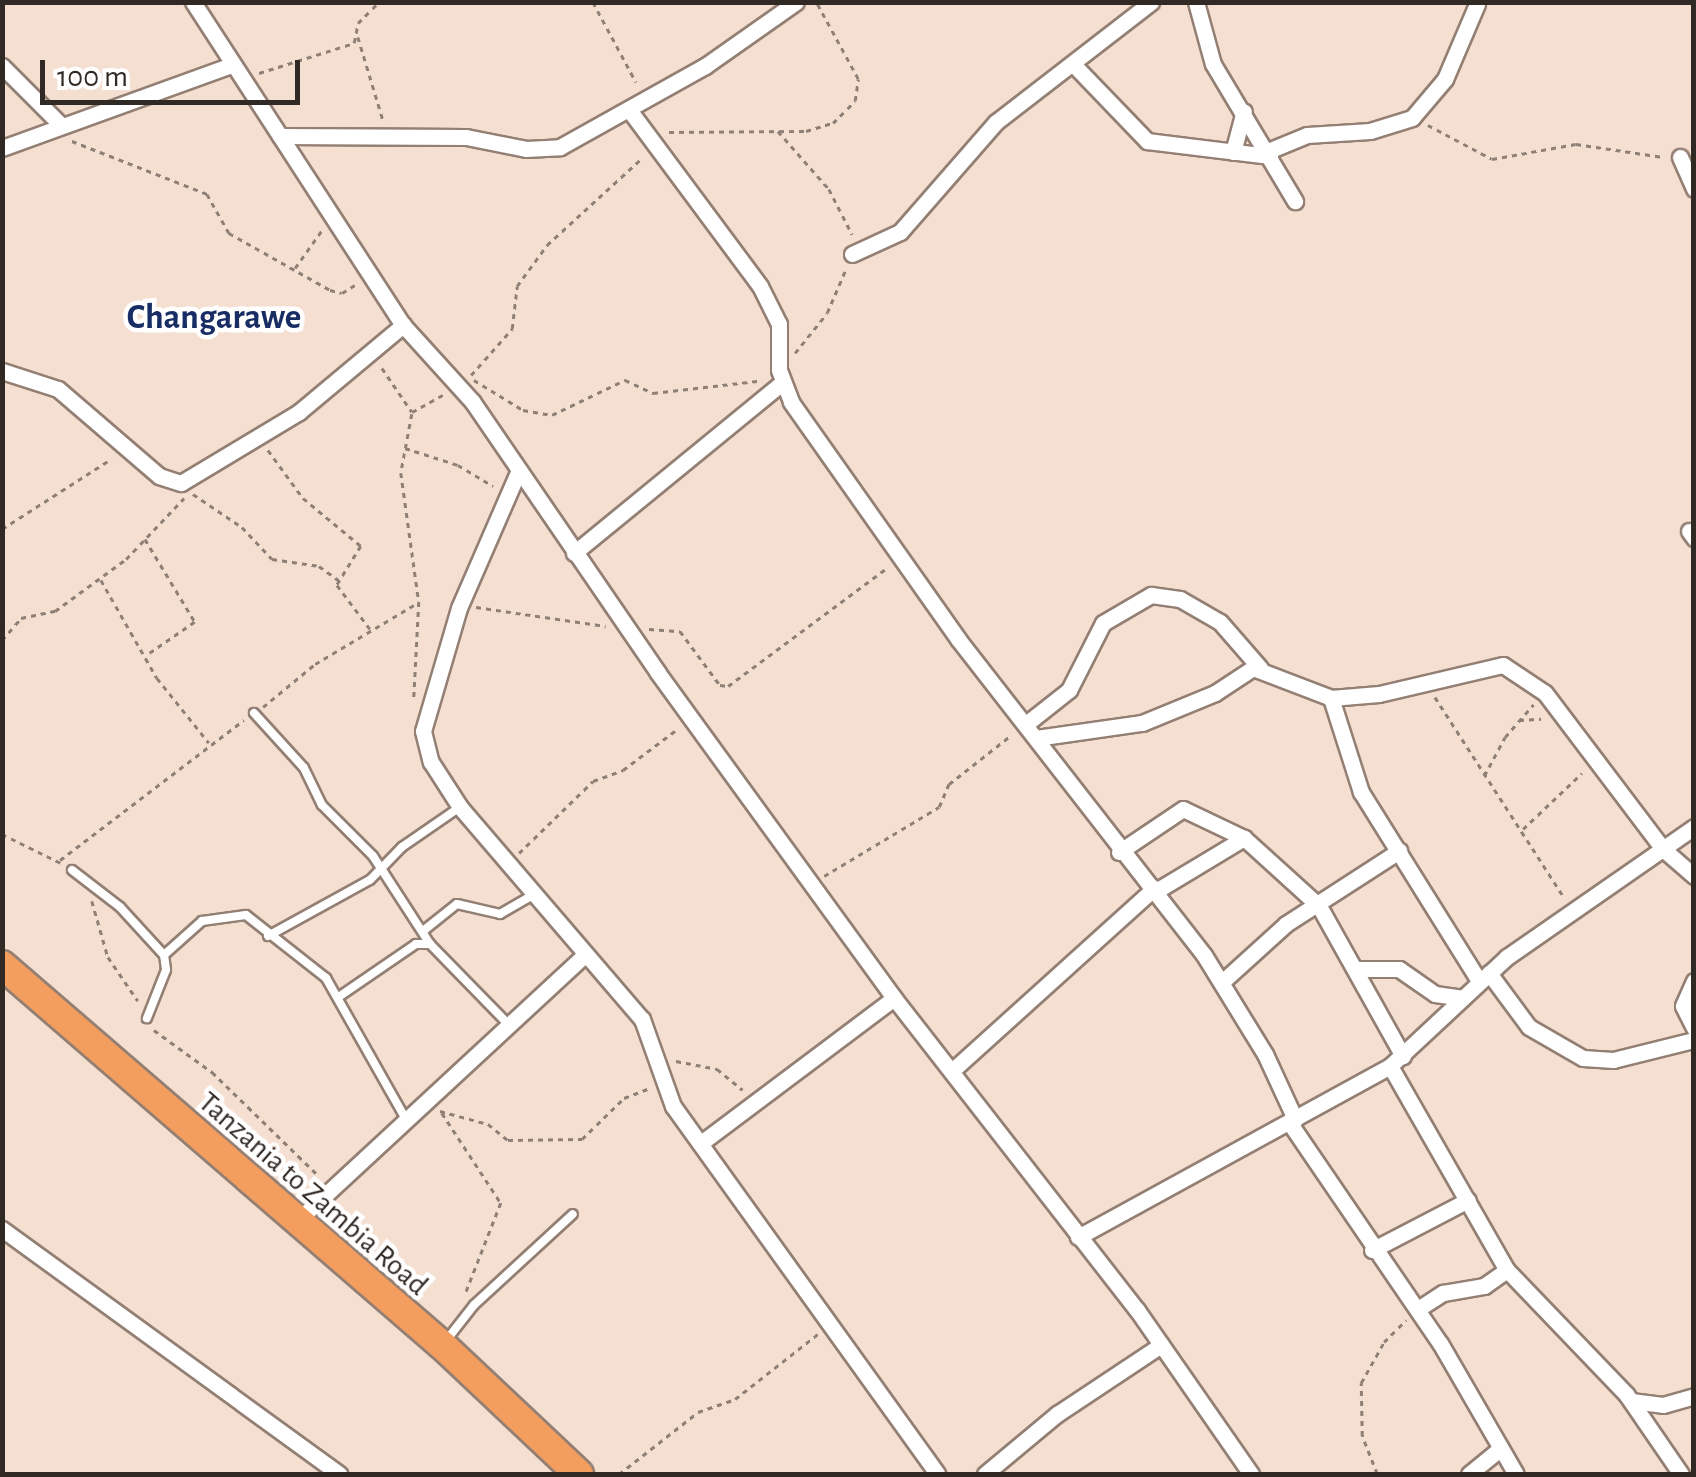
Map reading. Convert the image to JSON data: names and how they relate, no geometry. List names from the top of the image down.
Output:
{
  "streets": {
    "highway": ["Tanzania to Zambia Road"]
  },
  "districts": ["Changarawe"],
  "scale_bar": "100 m"
}
